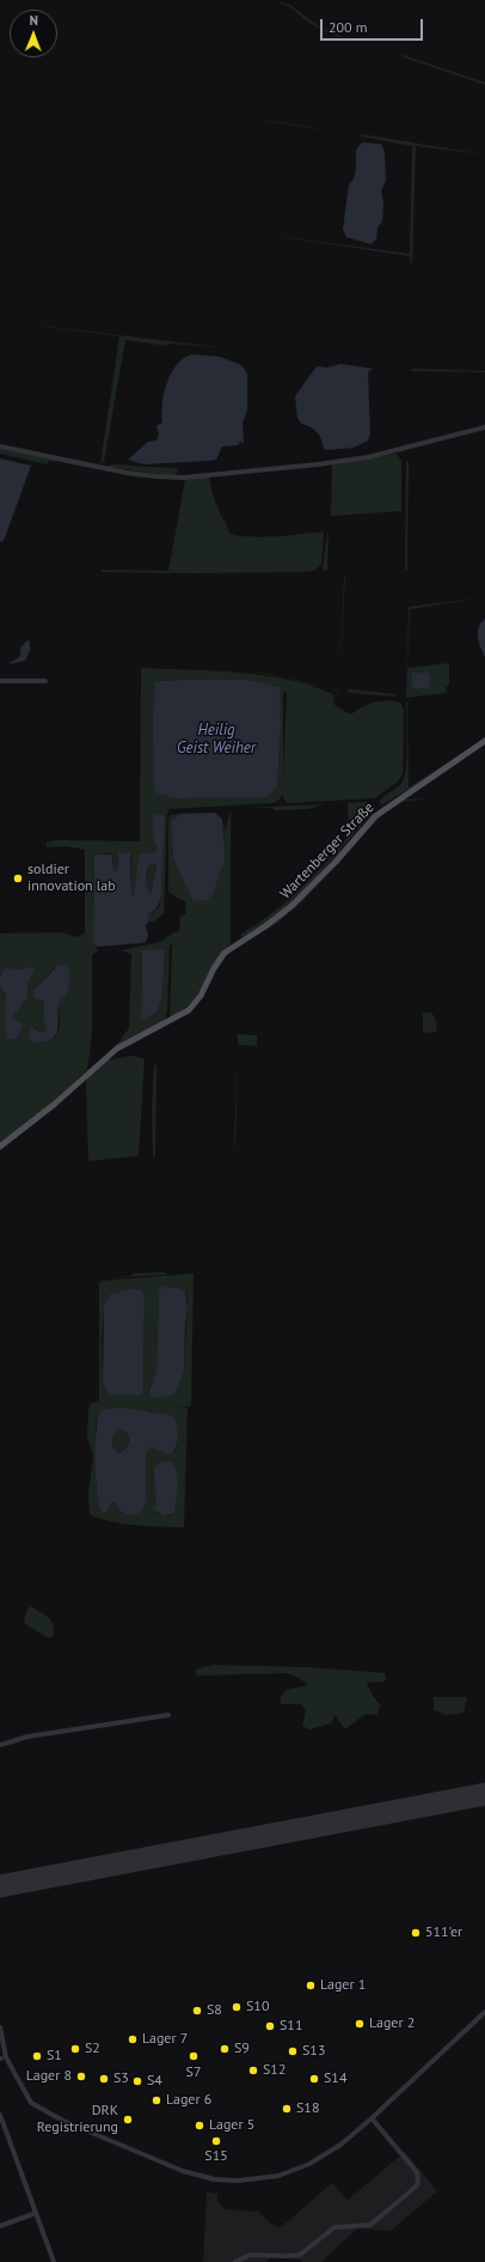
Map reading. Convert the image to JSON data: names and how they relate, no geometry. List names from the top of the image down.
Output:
{
  "streets": {
    "main road": ["Wartenberger Straße"]
  },
  "water": ["Heilig Geist Weiher"],
  "places": [
    "soldier innovation lab",
    "511'er",
    "Lager 1",
    "S10",
    "S8",
    "Lager 2",
    "S11",
    "Lager 7",
    "S2",
    "S9",
    "S13",
    "S1",
    "S7",
    "S12",
    "Lager 8",
    "S3",
    "S14",
    "S4",
    "Lager 6",
    "S18",
    "DRK Registrierung",
    "Lager 5",
    "S15"
  ],
  "scale_bar": "200 m",
  "north": "top"
}
